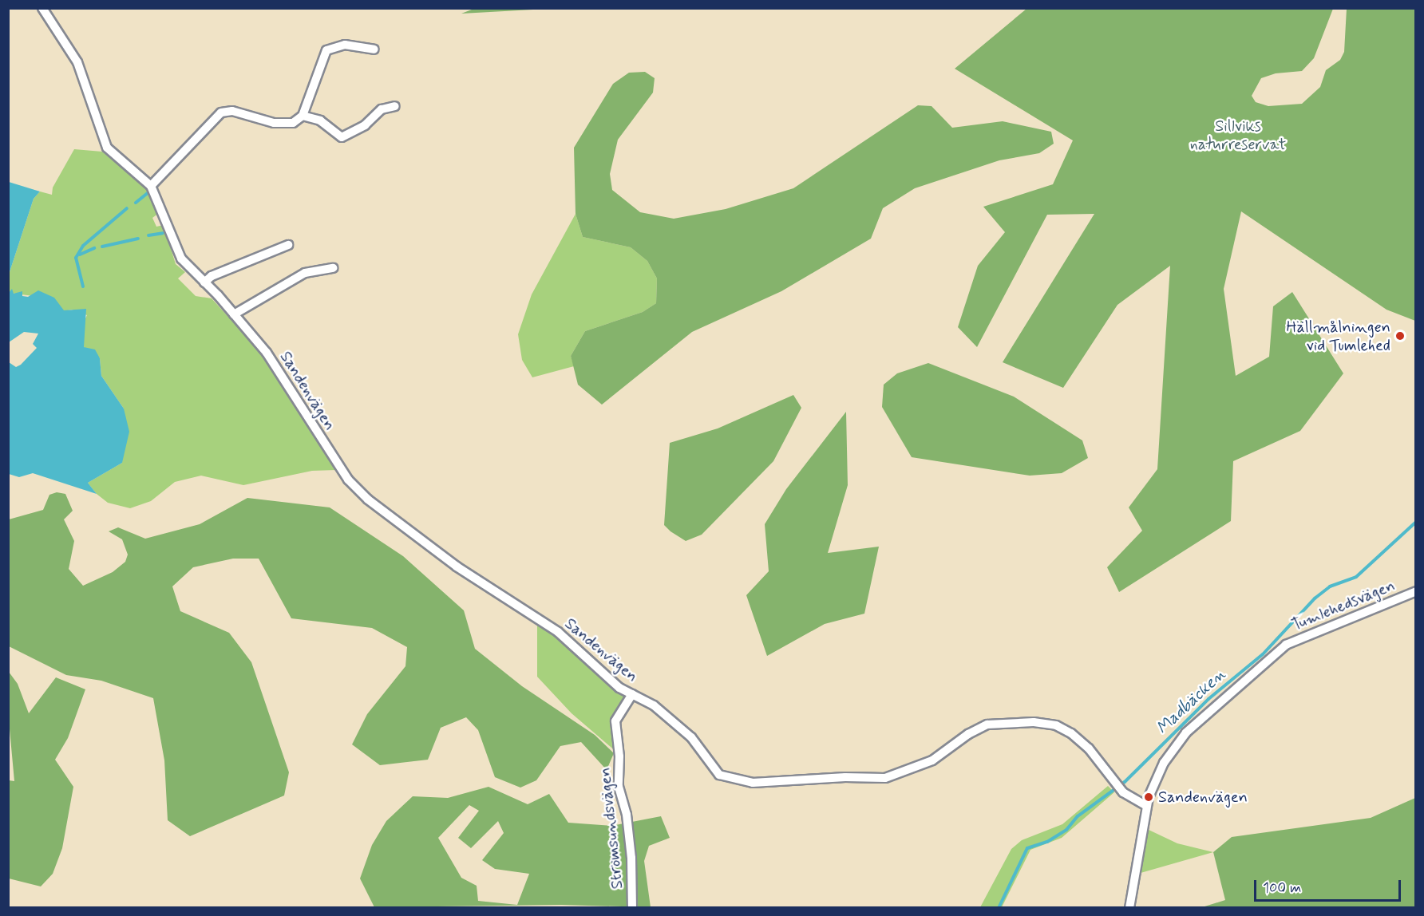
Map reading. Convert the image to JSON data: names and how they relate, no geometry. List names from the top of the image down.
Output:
{
  "streets": {
    "street": ["Sandenvägen", "Tumlehedsvägen", "Strömsundsvägen"]
  },
  "crossings": [
    ["Sandenvägen", "Tumlehedsvägen"],
    ["Sandenvägen", "Strömsundsvägen"]
  ],
  "water": ["Madbäcken"],
  "parks": ["Sillviks naturreservat"],
  "places": ["Hällmålningen vid Tumlehed", "Sandenvägen"],
  "scale_bar": "100 m"
}
